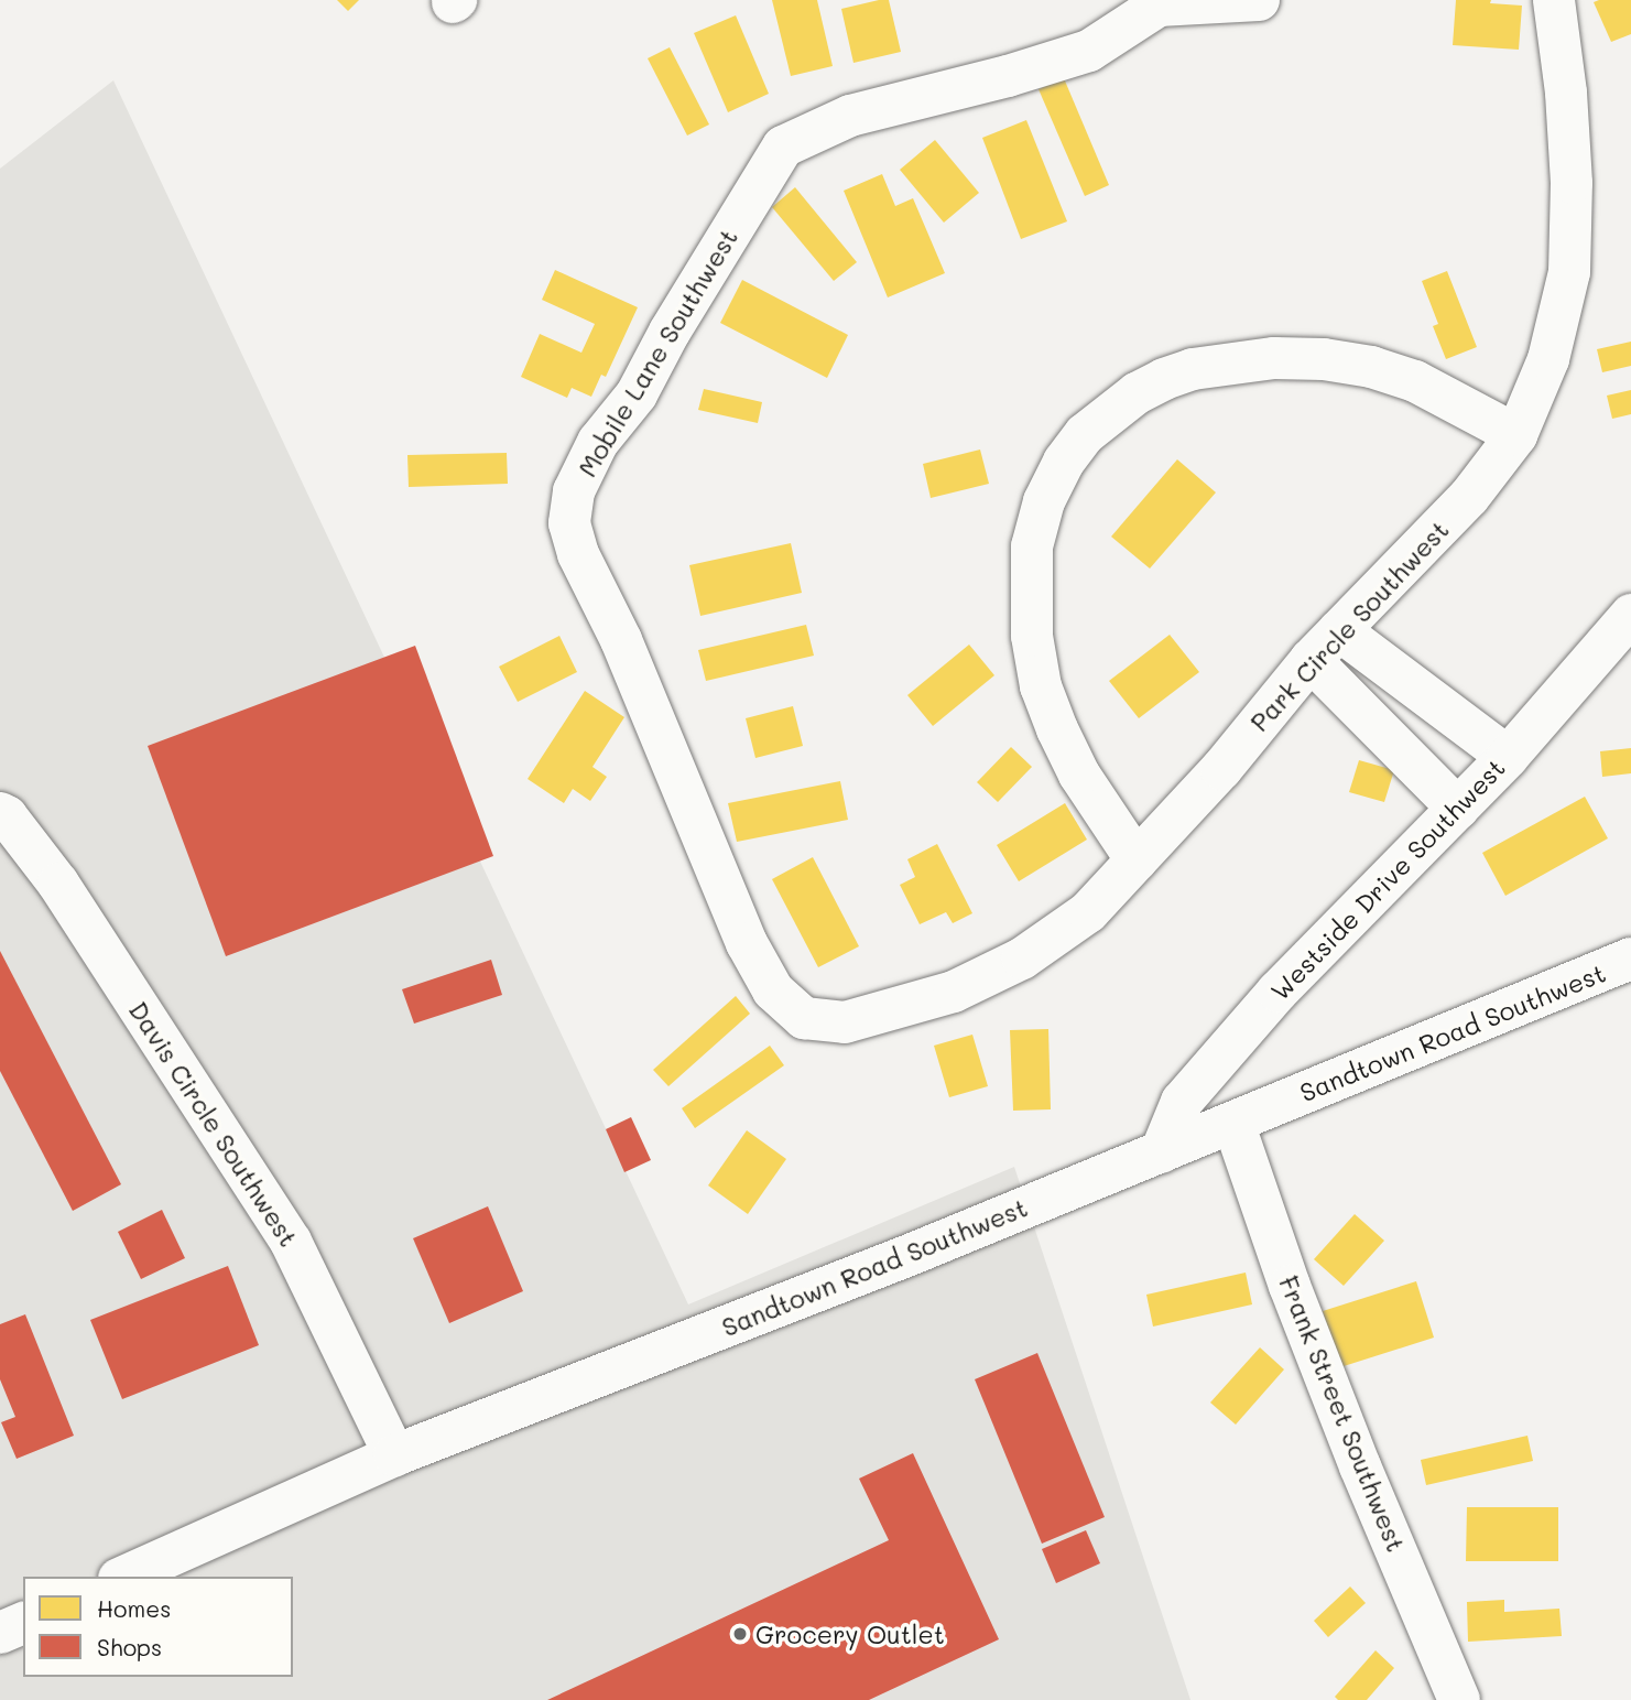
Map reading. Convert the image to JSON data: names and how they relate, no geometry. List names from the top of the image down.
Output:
{
  "streets": {
    "street": [
      "Mobile Lane Southwest",
      "Park Circle Southwest",
      "Westside Drive Southwest",
      "Sandtown Road Southwest",
      "Davis Circle Southwest",
      "Frank Street Southwest"
    ]
  },
  "crossings": [
    ["Mobile Lane Southwest", "Park Circle Southwest"],
    ["Westside Drive Southwest", "Sandtown Road Southwest"],
    ["Sandtown Road Southwest", "Davis Circle Southwest"],
    ["Sandtown Road Southwest", "Frank Street Southwest"]
  ],
  "places": ["Grocery Outlet"],
  "legend": ["Homes", "Shops"]
}
